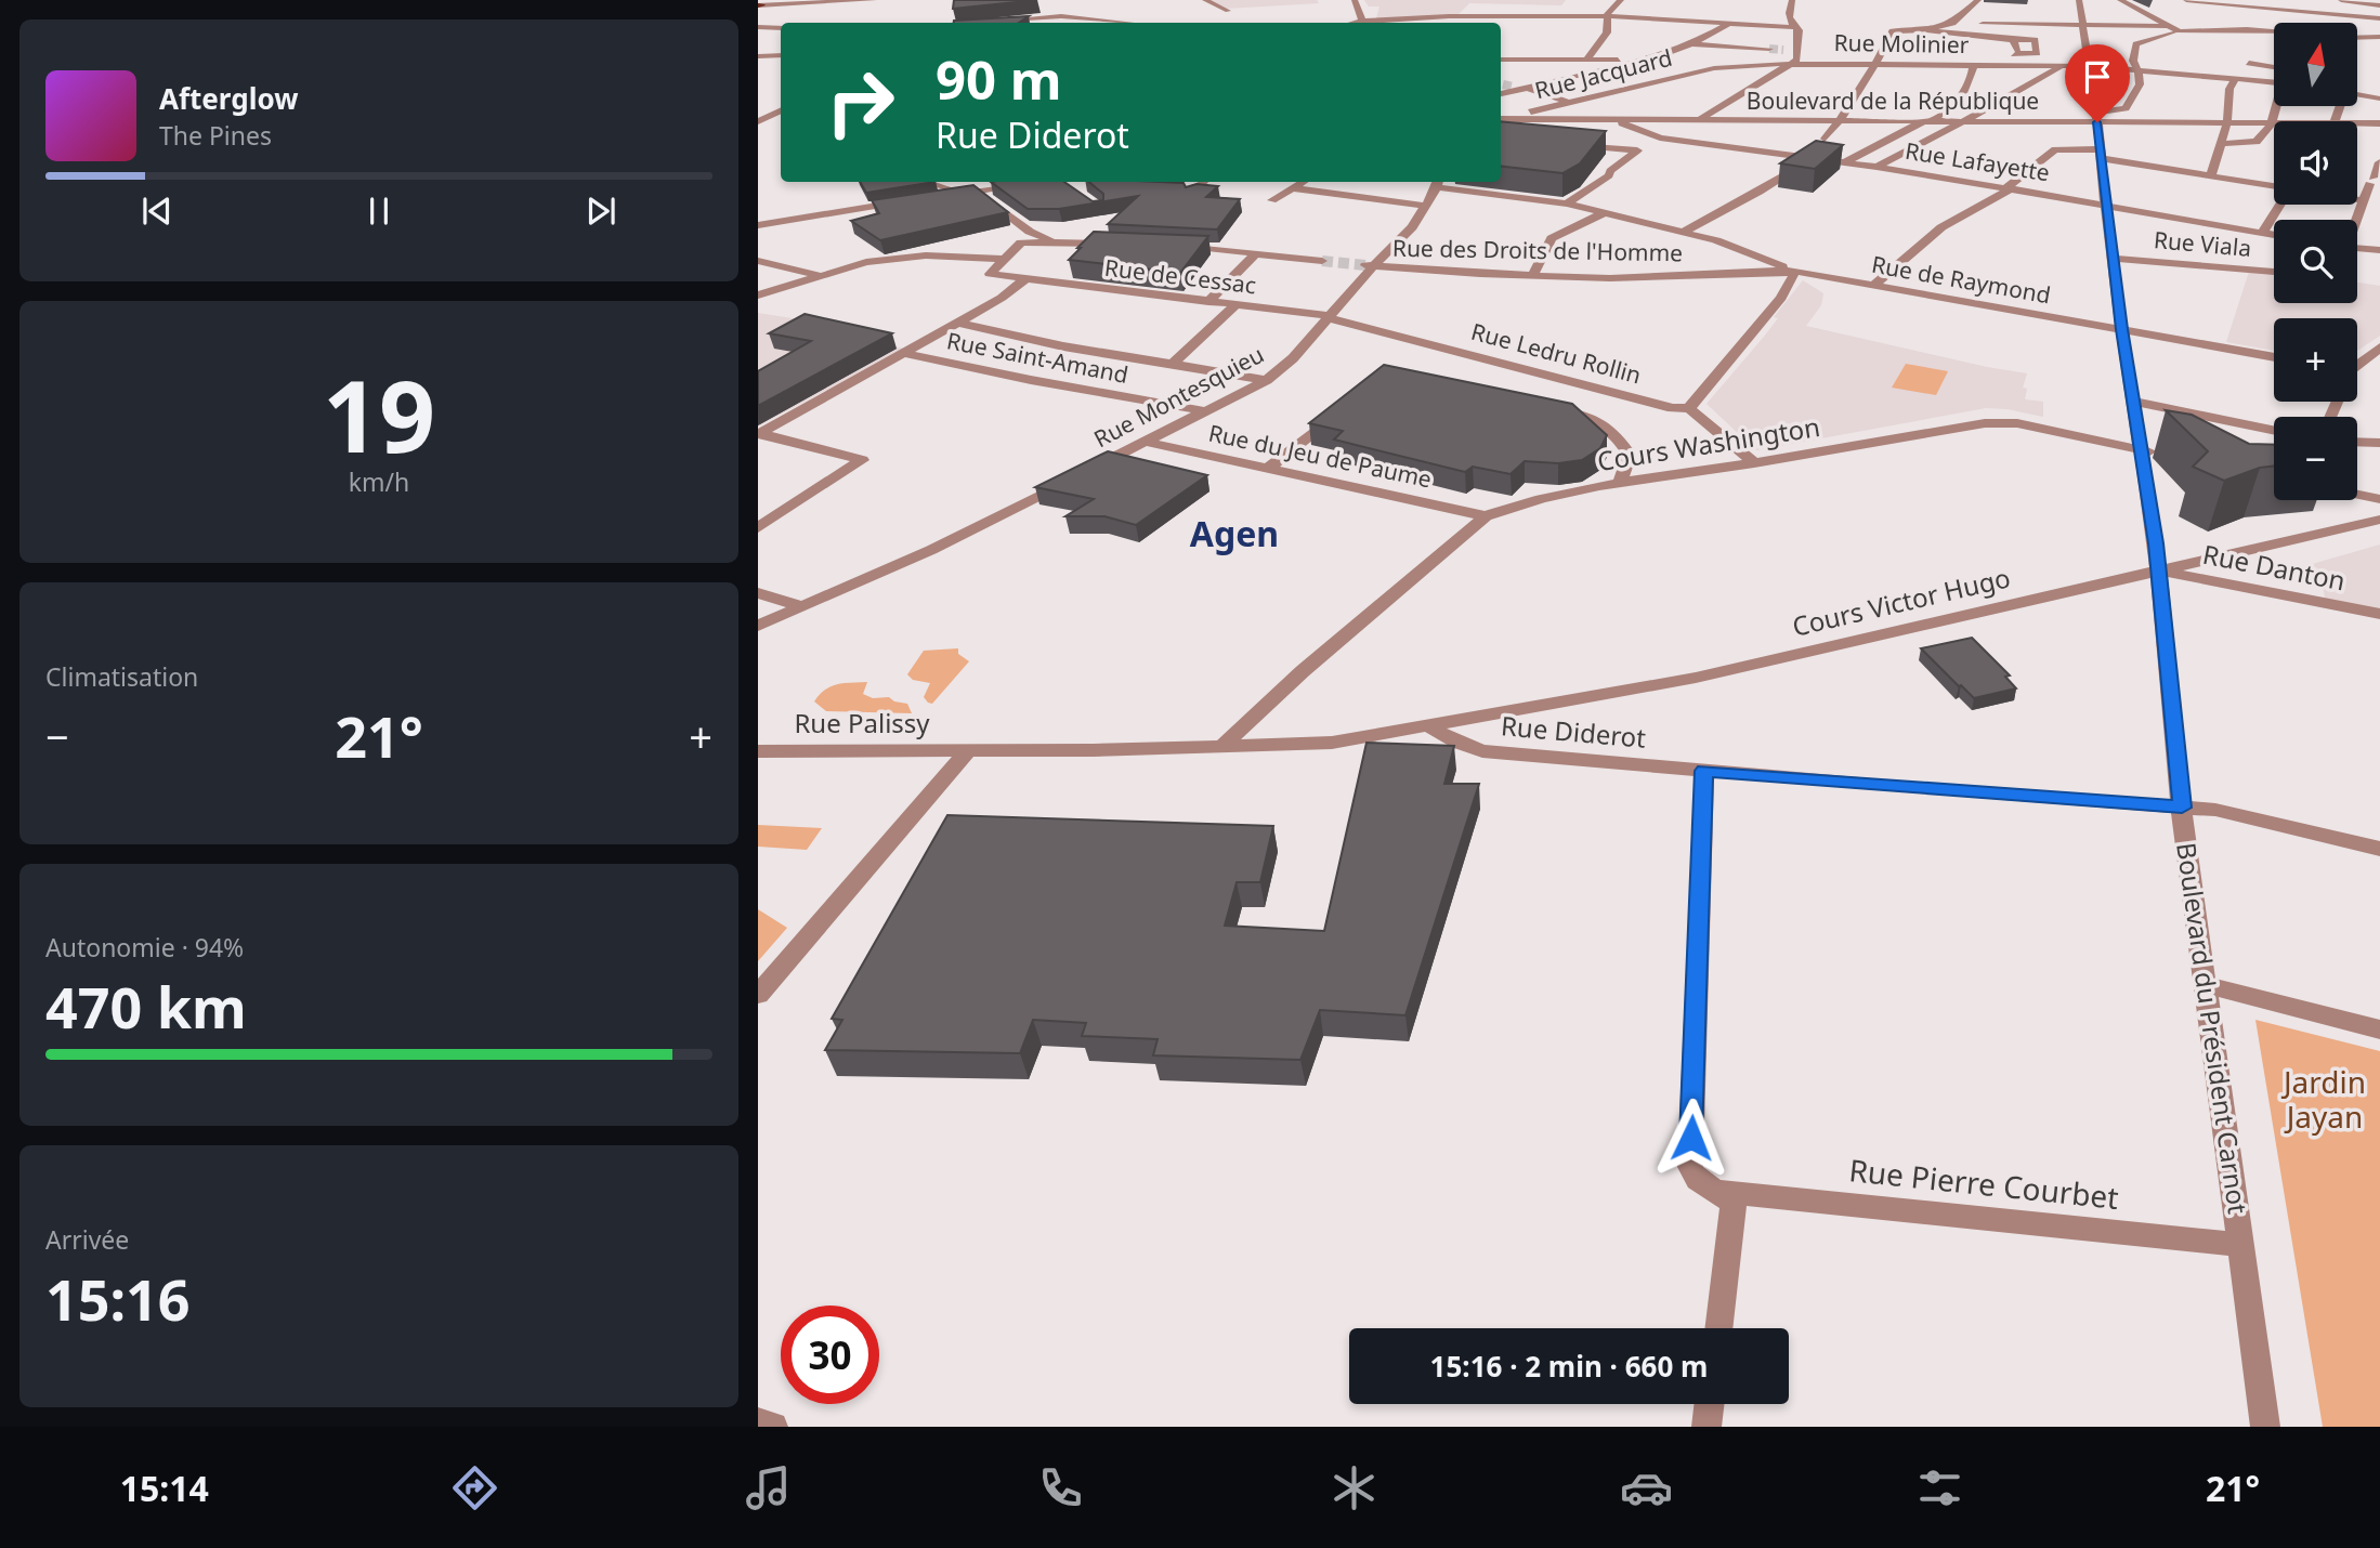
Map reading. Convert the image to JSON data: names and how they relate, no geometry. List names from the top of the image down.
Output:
{
  "streets": {
    "street": [
      "Rue Molinier",
      "Rue Jacquard",
      "Boulevard de la République",
      "Rue Lafayette",
      "Rue Viala",
      "Rue des Droits de l'Homme",
      "Rue de Cessac",
      "Rue de Raymond",
      "Rue Ledru Rollin",
      "Rue Saint-Amand",
      "Rue Montesquieu",
      "Cours Washington",
      "Rue du Jeu de Paume",
      "Rue Danton",
      "Cours Victor Hugo",
      "Rue Palissy",
      "Rue Diderot",
      "Boulevard du Président Carnot",
      "Rue Pierre Courbet"
    ]
  },
  "crossings": [
    ["Rue Molinier", "Rue Jacquard"],
    ["Rue Molinier", "Boulevard du Président Carnot"],
    ["Rue Jacquard", "Rue Lafayette"],
    ["Boulevard de la République", "Rue Lafayette"],
    ["Boulevard de la République", "Boulevard du Président Carnot"],
    ["Rue Lafayette", "Boulevard du Président Carnot"],
    ["Rue Viala", "Boulevard du Président Carnot"],
    ["Rue des Droits de l'Homme", "Rue de Raymond"],
    ["Rue des Droits de l'Homme", "Rue Montesquieu"],
    ["Rue de Cessac", "Rue Ledru Rollin"],
    ["Rue de Cessac", "Rue Montesquieu"],
    ["Rue de Raymond", "Boulevard du Président Carnot"],
    ["Rue Ledru Rollin", "Rue Montesquieu"],
    ["Rue Saint-Amand", "Rue Montesquieu"],
    ["Rue Montesquieu", "Rue du Jeu de Paume"],
    ["Cours Washington", "Rue du Jeu de Paume"],
    ["Cours Washington", "Boulevard du Président Carnot"],
    ["Rue Danton", "Cours Victor Hugo"],
    ["Rue Danton", "Boulevard du Président Carnot"],
    ["Cours Victor Hugo", "Rue Diderot"],
    ["Cours Victor Hugo", "Boulevard du Président Carnot"],
    ["Rue Diderot", "Boulevard du Président Carnot"],
    ["Boulevard du Président Carnot", "Rue Pierre Courbet"]
  ],
  "districts": ["Agen"],
  "parks": ["Jardin Jayan"],
  "north": "top",
  "page": {
    "map_buttons": ["+", "−"],
    "turn": ["90 m", "Rue Diderot"],
    "song": ["Afterglow", "The Pines"],
    "tile": [
      ["19", "km/h"],
      "Climatisation",
      ["Autonomie · 94%", "470 km"],
      ["Arrivée", "15:16"]
    ],
    "heat": ["−", "21°", "+"],
    "limit": "30",
    "trip": "15:16 · 2 min · 660 m",
    "tabs": ["15:14", "21°"]
  }
}
